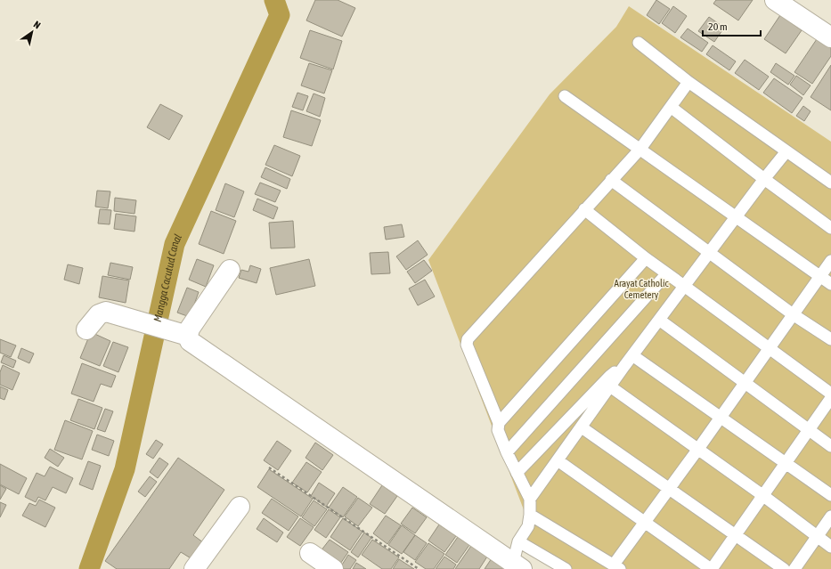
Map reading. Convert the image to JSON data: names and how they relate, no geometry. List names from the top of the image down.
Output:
{
  "water": ["Mangga Cacutud Canal"],
  "parks": ["Arayat Catholic Cemetery"],
  "scale_bar": "20 m",
  "north": "top right"
}
